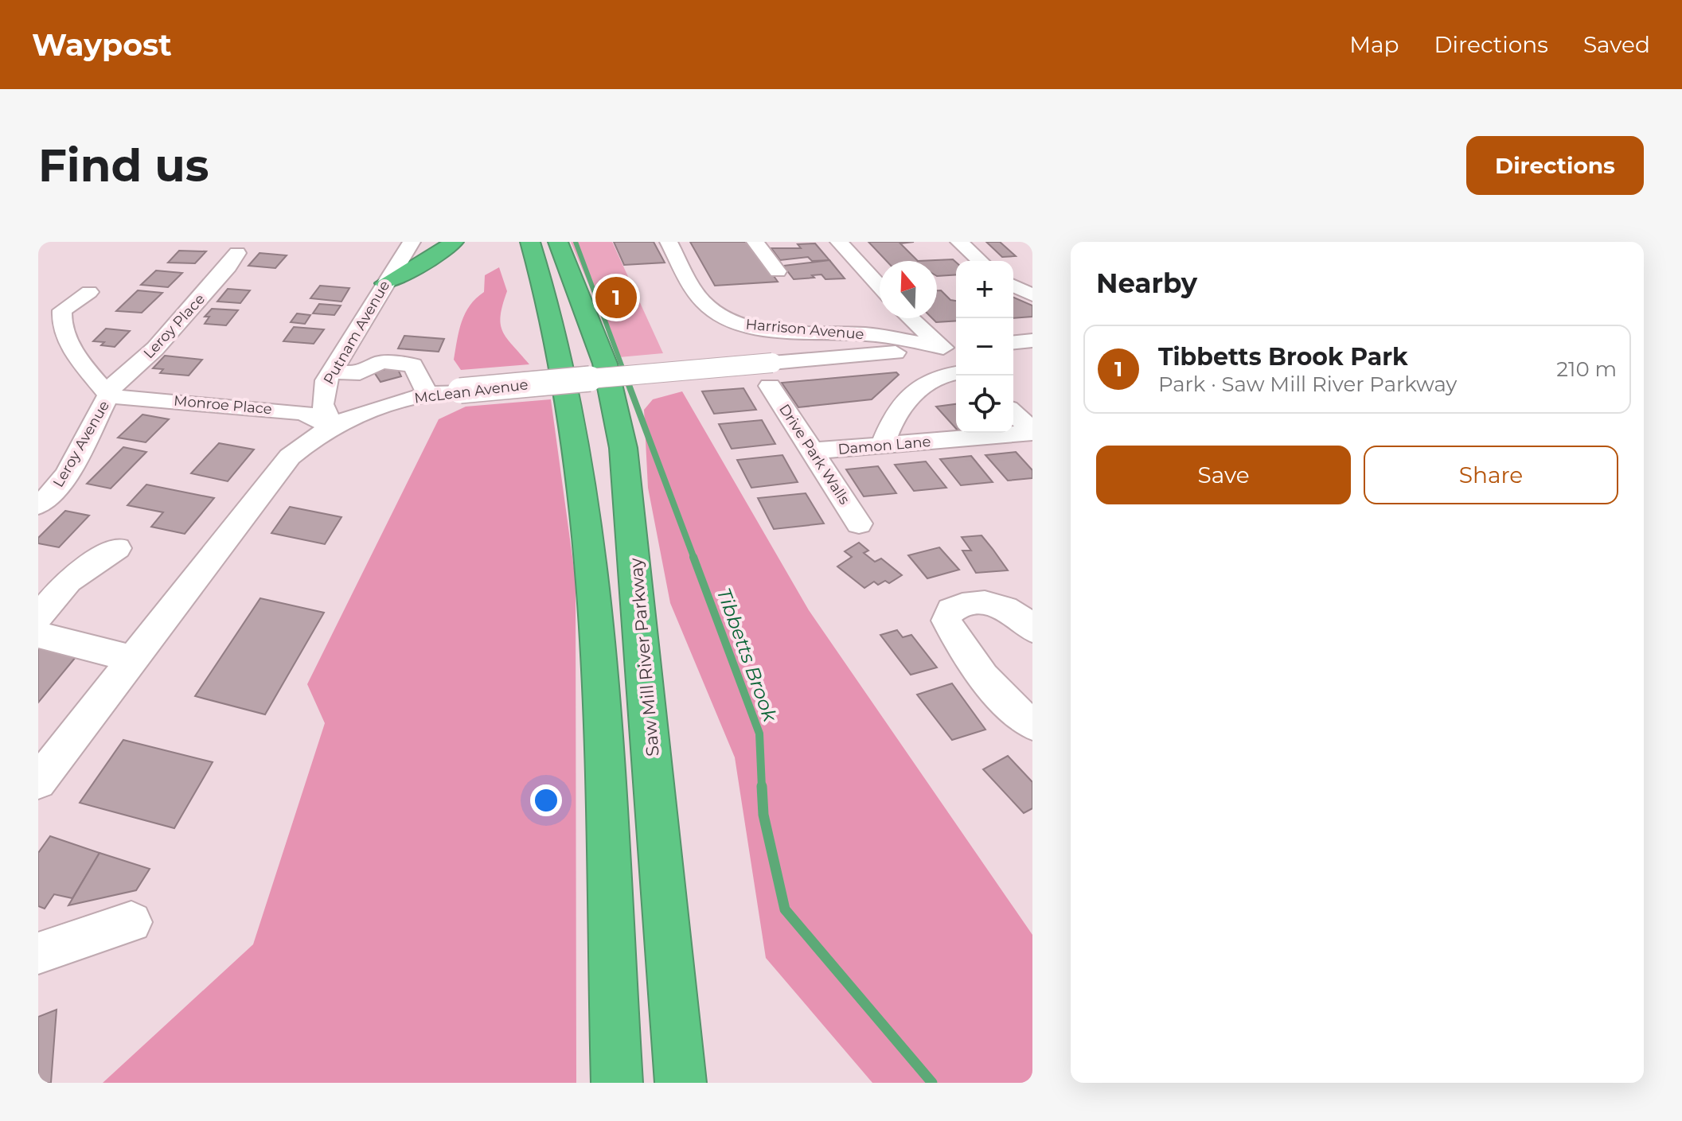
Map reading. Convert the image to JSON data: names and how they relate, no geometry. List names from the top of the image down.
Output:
{
  "streets": {
    "highway": ["Saw Mill River Parkway"],
    "street": [
      "Leroy Place",
      "Harrison Avenue",
      "Putnam Avenue",
      "McLean Avenue",
      "Monroe Place",
      "Leroy Avenue",
      "Damon Lane",
      "Drive Park Walls"
    ]
  },
  "crossings": [
    ["Leroy Place", "Monroe Place"],
    ["Leroy Place", "Leroy Avenue"],
    ["Harrison Avenue", "McLean Avenue"],
    ["Putnam Avenue", "McLean Avenue"],
    ["Putnam Avenue", "Monroe Place"],
    ["McLean Avenue", "Monroe Place"],
    ["McLean Avenue", "Drive Park Walls"],
    ["Monroe Place", "Leroy Avenue"],
    ["Damon Lane", "Drive Park Walls"]
  ],
  "water": ["Tibbetts Brook"],
  "north": "top",
  "page": {
    "header": "Waypost",
    "nav": ["Map", "Directions", "Saved"],
    "buttons": [
      "Directions",
      ["Save", "Share"]
    ],
    "title": "Find us",
    "heading": "Nearby",
    "map_buttons": ["+", "−"],
    "pins": "1",
    "list": [
      {
        "mark": "1",
        "name": "Tibbetts Brook Park",
        "note": "Park · Saw Mill River Parkway",
        "value": "210 m"
      }
    ]
  }
}
